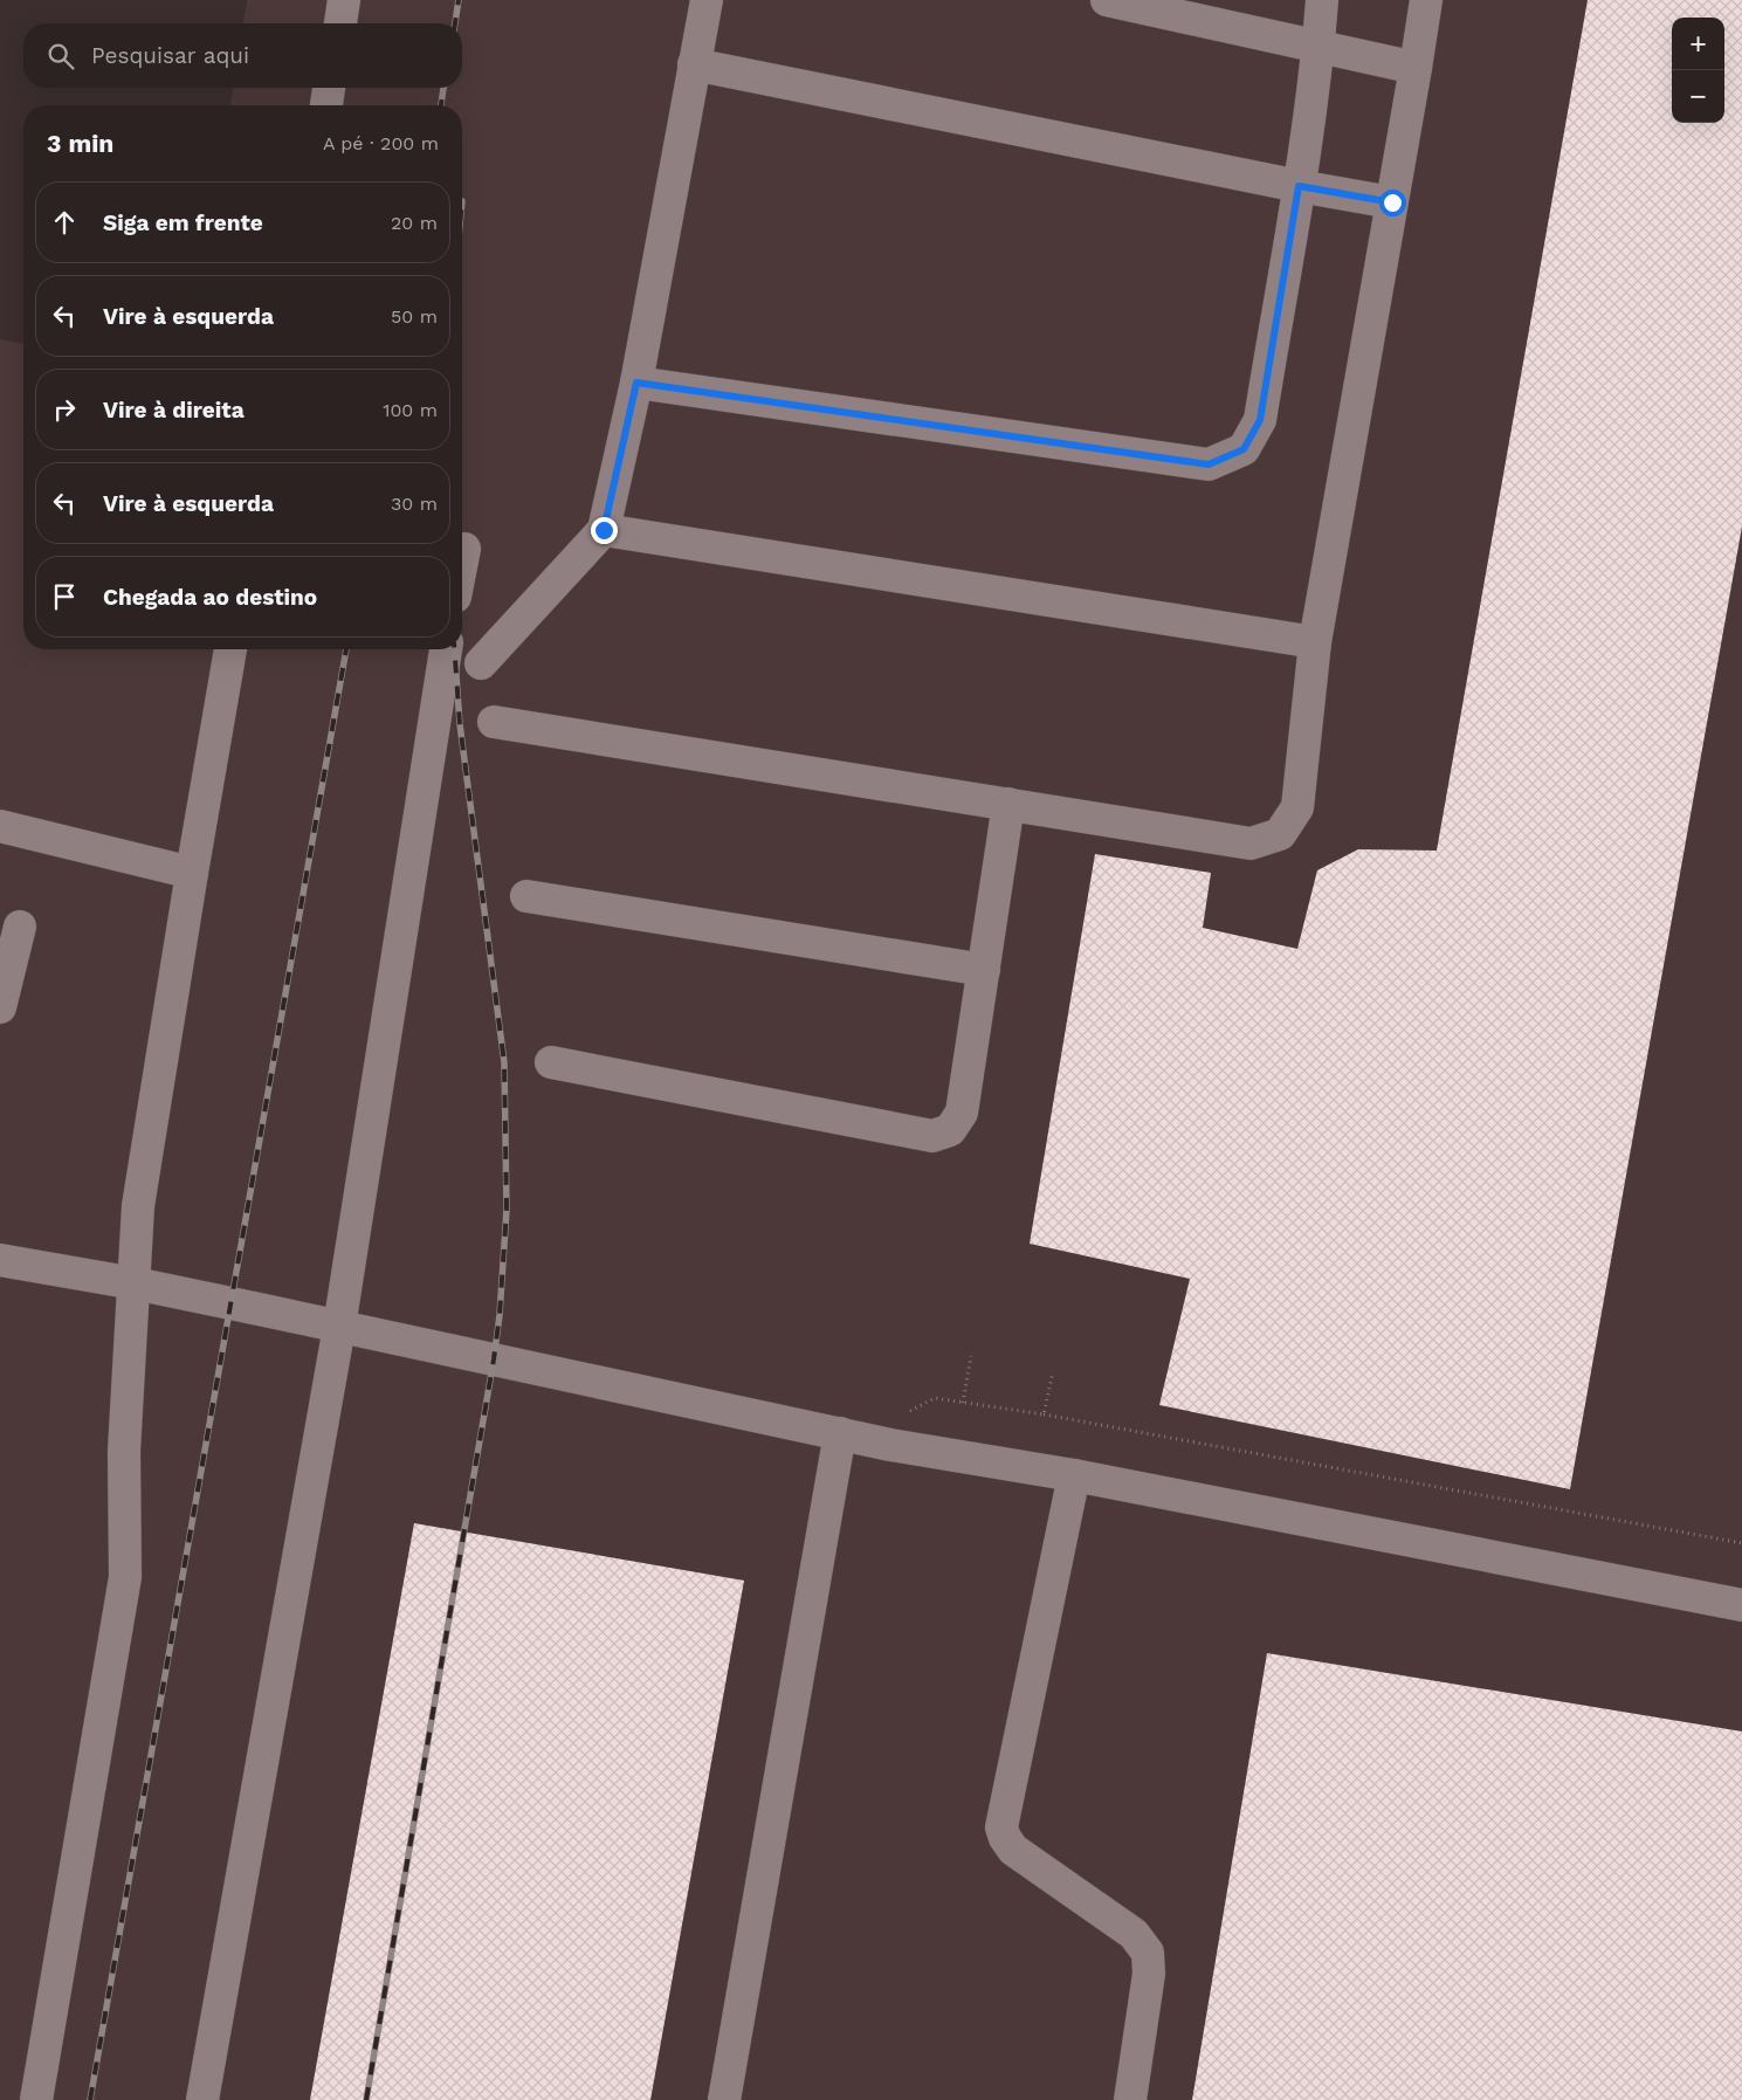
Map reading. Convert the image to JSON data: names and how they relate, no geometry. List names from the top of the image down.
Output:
{
  "page": {
    "map_buttons": ["+", "−"],
    "search": "Pesquisar aqui",
    "heading": ["3 min", "A pé · 200 m"],
    "list": [
      ["Siga em frente", "20 m"],
      ["Vire à esquerda", "50 m"],
      ["Vire à direita", "100 m"],
      ["Vire à esquerda", "30 m"],
      "Chegada ao destino"
    ]
  }
}
